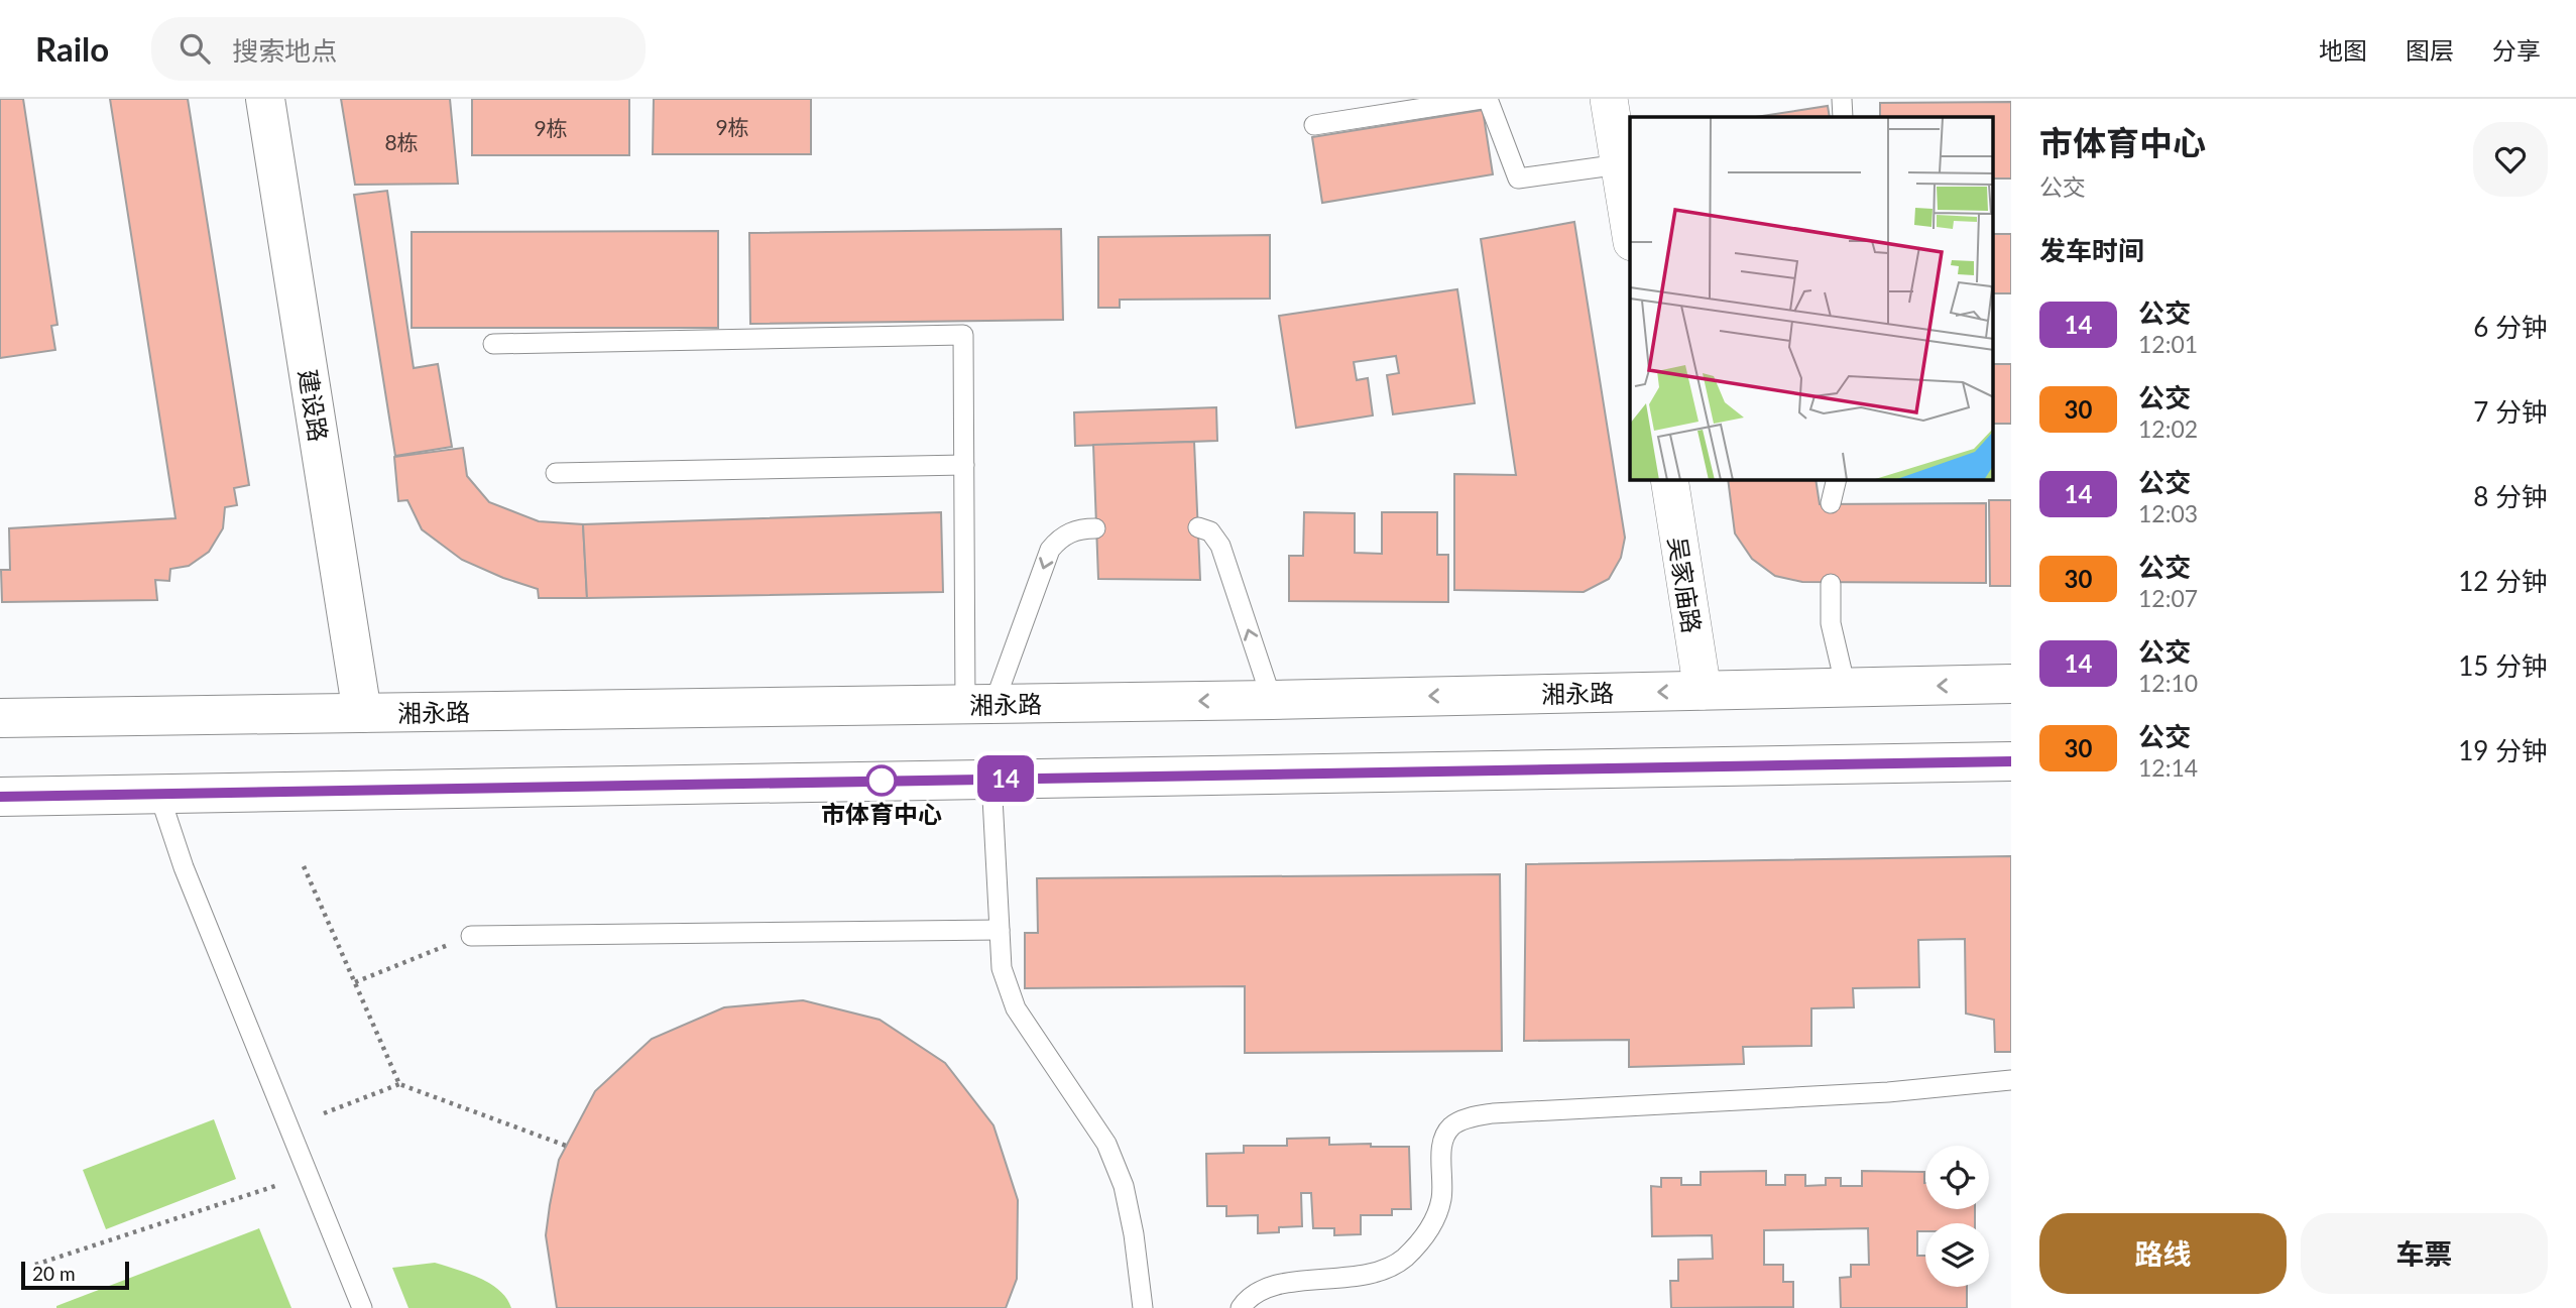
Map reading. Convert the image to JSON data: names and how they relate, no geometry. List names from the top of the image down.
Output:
{
  "streets": {
    "main road": ["建设路", "湘永路"],
    "street": ["吴家庙路"]
  },
  "crossings": [
    ["建设路", "湘永路"],
    ["吴家庙路", "湘永路"]
  ],
  "places": ["市体育中心"],
  "lines": ["bus line 14"],
  "house_numbers": ["9栋", "9栋", "8栋"],
  "scale_bar": "20 m",
  "page": {
    "header": "Railo",
    "search": "搜索地点",
    "nav": ["地图", "图层", "分享"],
    "on_map": "14",
    "heading": [
      ["市体育中心", "公交"],
      "发车时间"
    ],
    "list": [
      {
        "mark": "14",
        "name": "公交",
        "note": "12:01",
        "value": "6 分钟"
      },
      {
        "mark": "30",
        "name": "公交",
        "note": "12:02",
        "value": "7 分钟"
      },
      {
        "mark": "14",
        "name": "公交",
        "note": "12:03",
        "value": "8 分钟"
      },
      {
        "mark": "30",
        "name": "公交",
        "note": "12:07",
        "value": "12 分钟"
      },
      {
        "mark": "14",
        "name": "公交",
        "note": "12:10",
        "value": "15 分钟"
      },
      {
        "mark": "30",
        "name": "公交",
        "note": "12:14",
        "value": "19 分钟"
      }
    ],
    "buttons": ["路线", "车票"],
    "scale": "20 m"
  }
}
